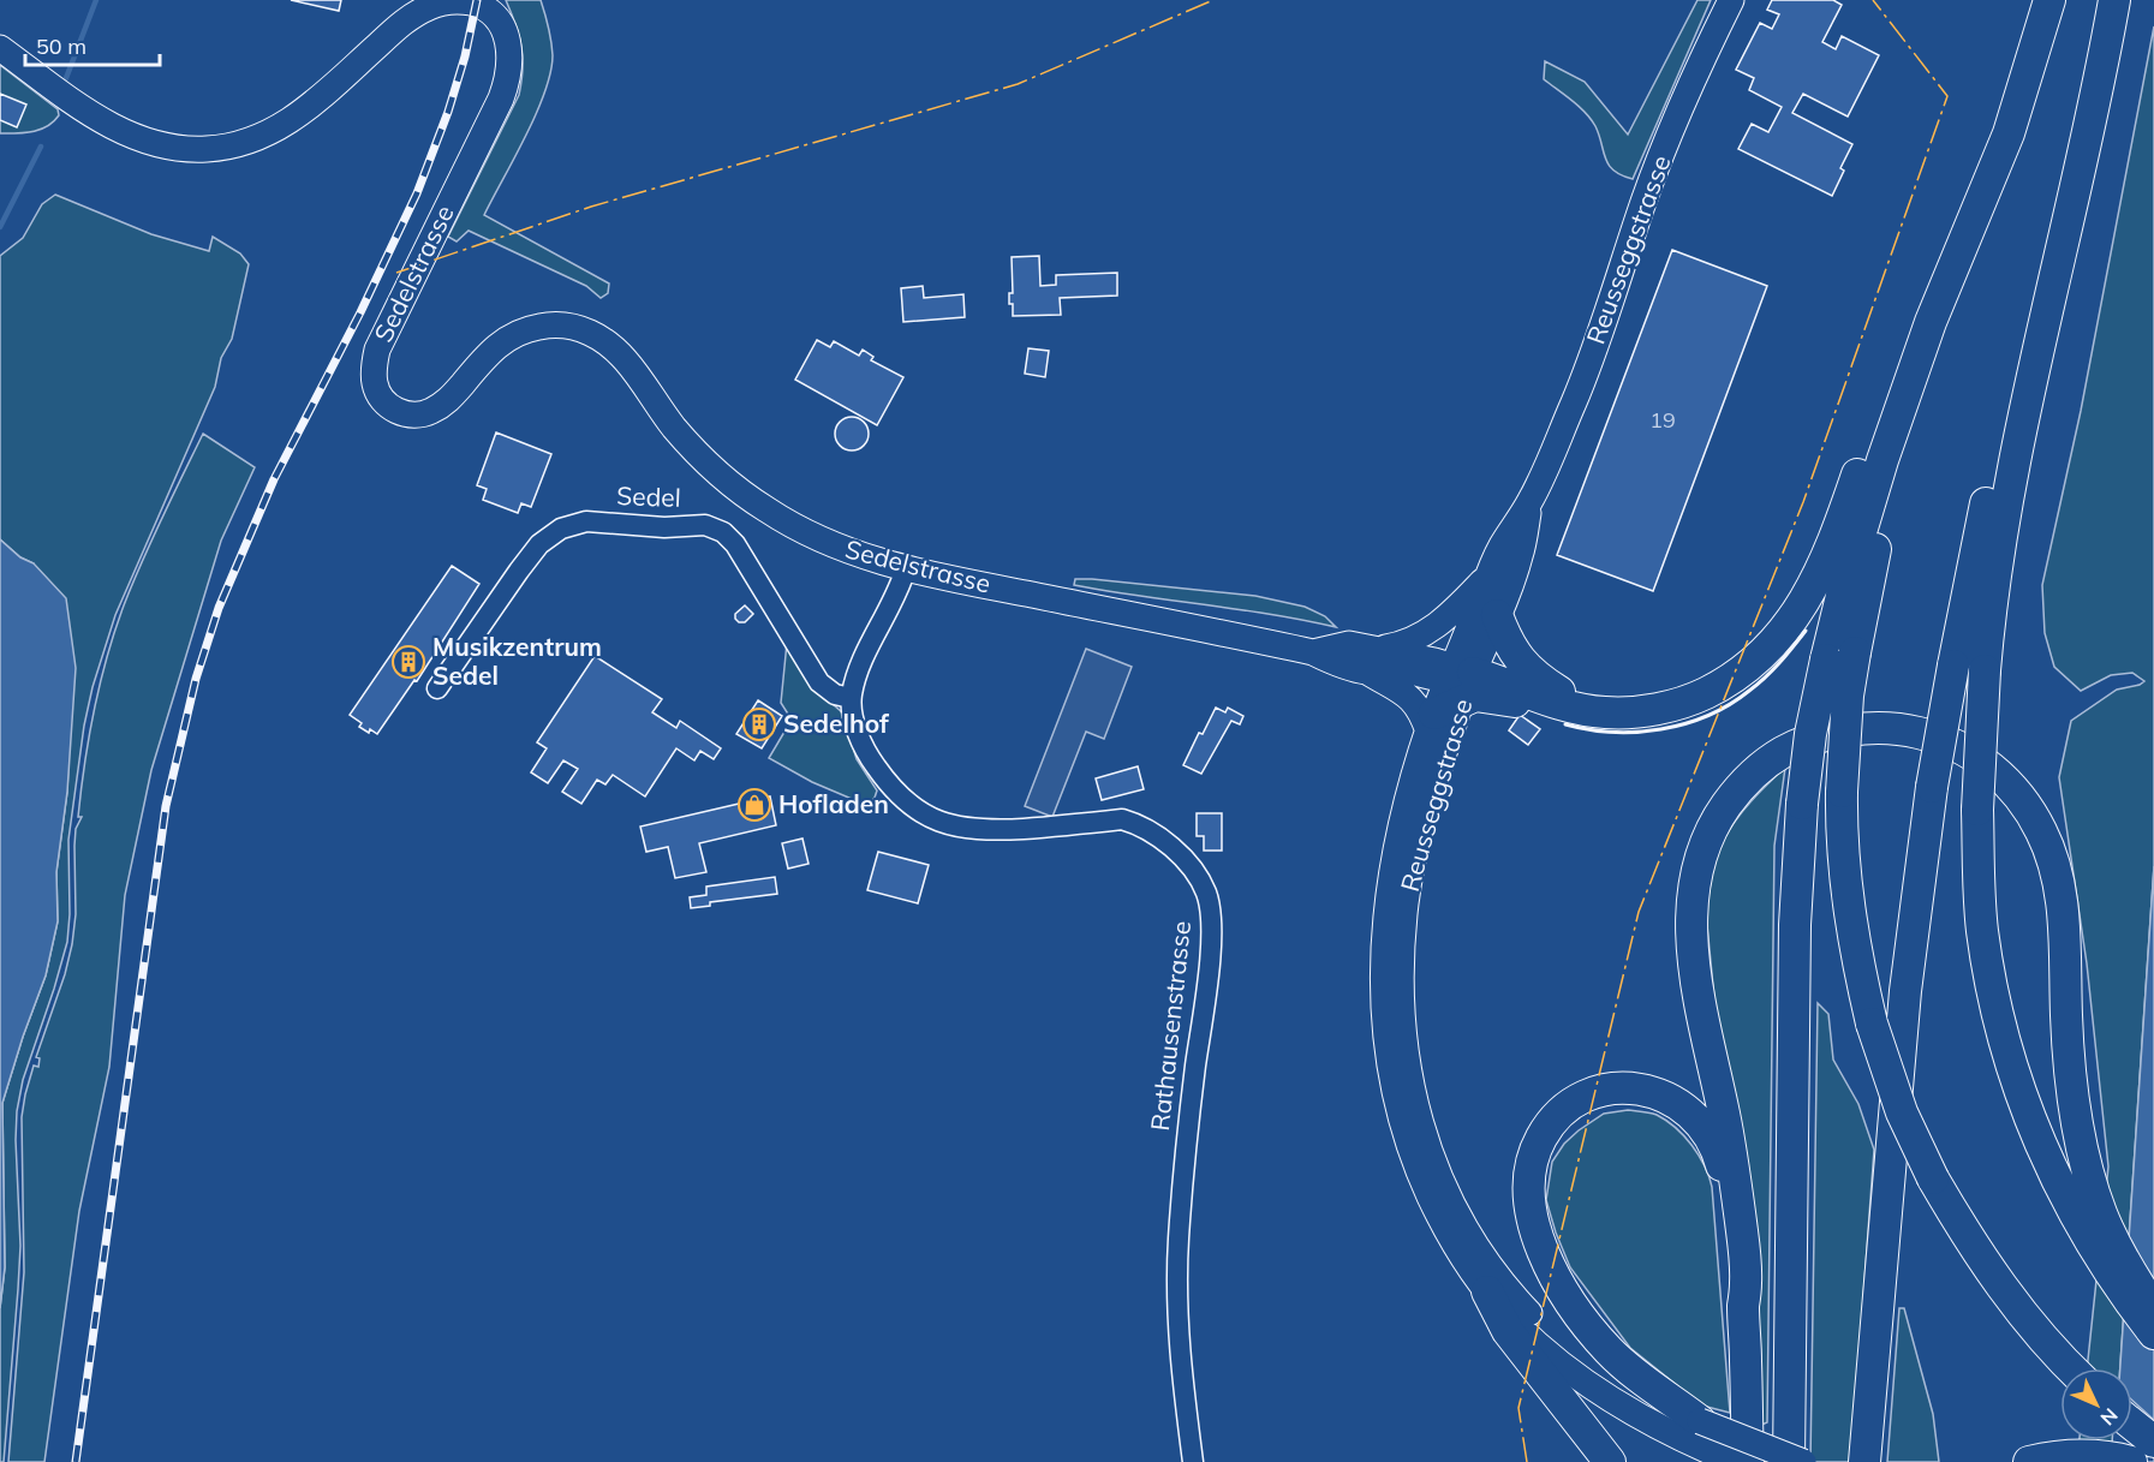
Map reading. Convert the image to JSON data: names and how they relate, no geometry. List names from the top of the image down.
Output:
{
  "streets": {
    "main road": ["Reusseggstrasse", "Sedelstrasse"],
    "street": ["Sedel", "Rathausenstrasse"]
  },
  "crossings": [
    ["Sedel", "Rathausenstrasse"]
  ],
  "places": {
    "building": ["Musikzentrum Sedel", "Sedelhof"],
    "shop": ["Hofladen"]
  },
  "house_numbers": ["19"],
  "scale_bar": "50 m",
  "north": "bottom right"
}
